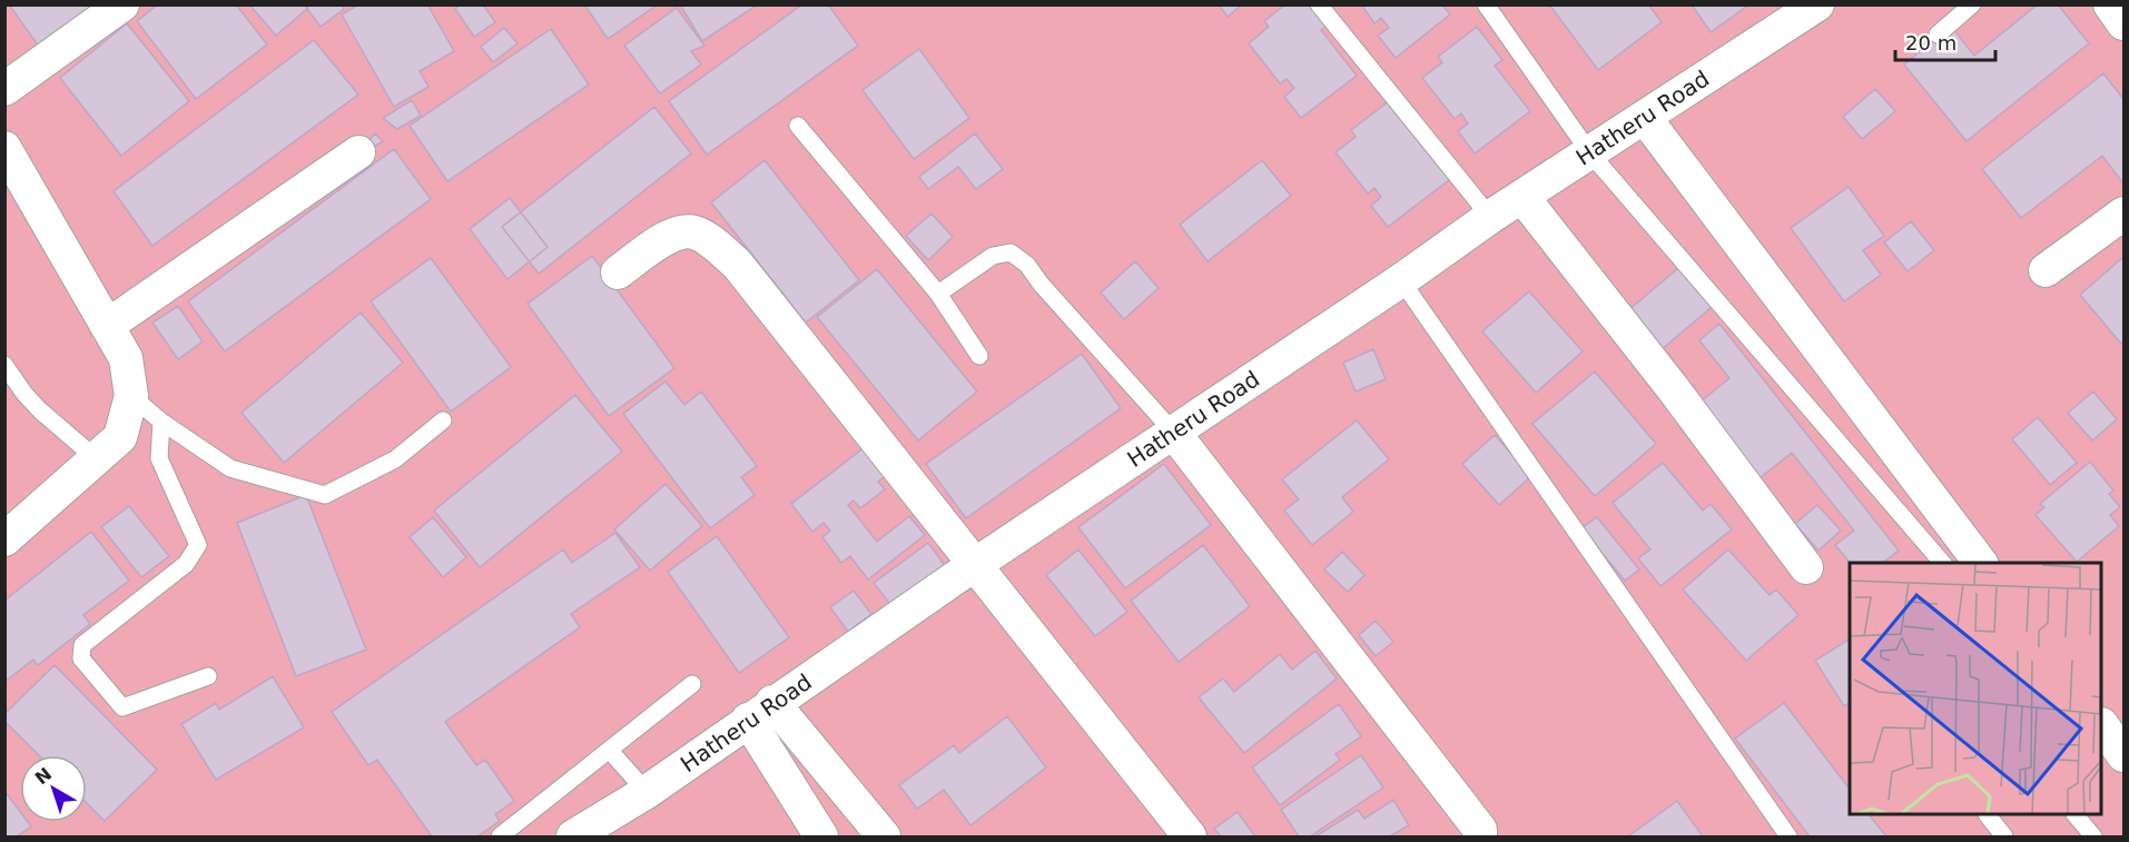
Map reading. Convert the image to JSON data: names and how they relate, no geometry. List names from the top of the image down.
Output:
{
  "streets": {
    "street": ["Hatheru Road"]
  },
  "scale_bar": "20 m",
  "north": "top left"
}
